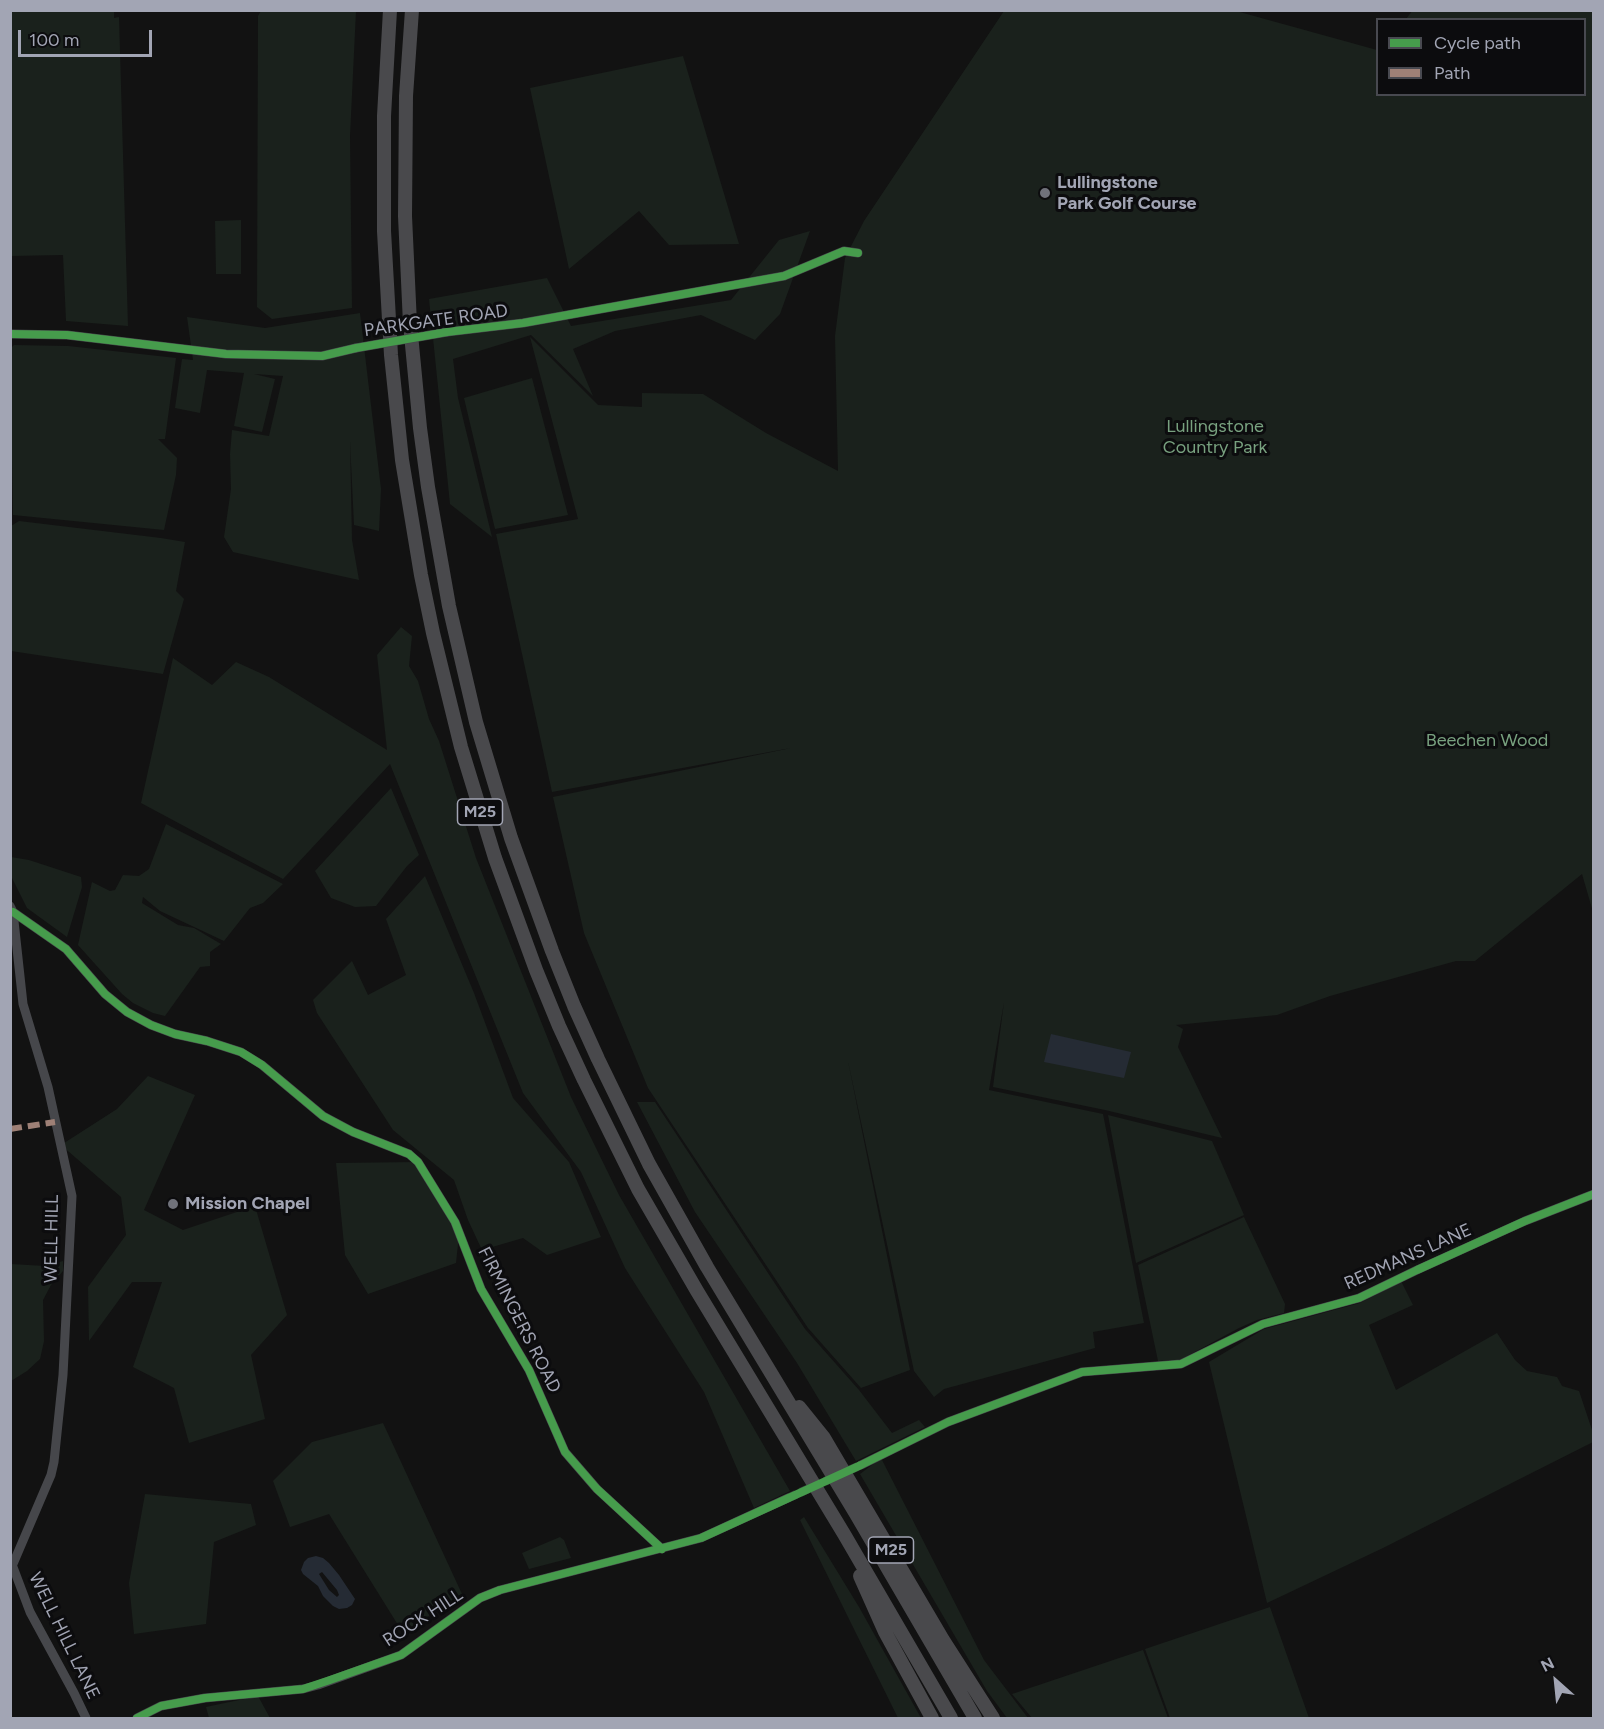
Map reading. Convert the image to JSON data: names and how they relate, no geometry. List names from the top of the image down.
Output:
{
  "streets": {
    "highway": ["M25"],
    "street": [
      "PARKGATE ROAD",
      "WELL HILL",
      "REDMANS LANE",
      "FIRMINGERS ROAD",
      "ROCK HILL",
      "WELL HILL LANE"
    ]
  },
  "crossings": [
    ["WELL HILL", "FIRMINGERS ROAD"],
    ["WELL HILL", "WELL HILL LANE"],
    ["FIRMINGERS ROAD", "ROCK HILL"]
  ],
  "parks": ["Lullingstone Country Park", "Beechen Wood"],
  "places": ["Lullingstone Park Golf Course", "Mission Chapel"],
  "legend": ["Cycle path", "Path"],
  "scale_bar": "100 m",
  "north": "top left"
}
